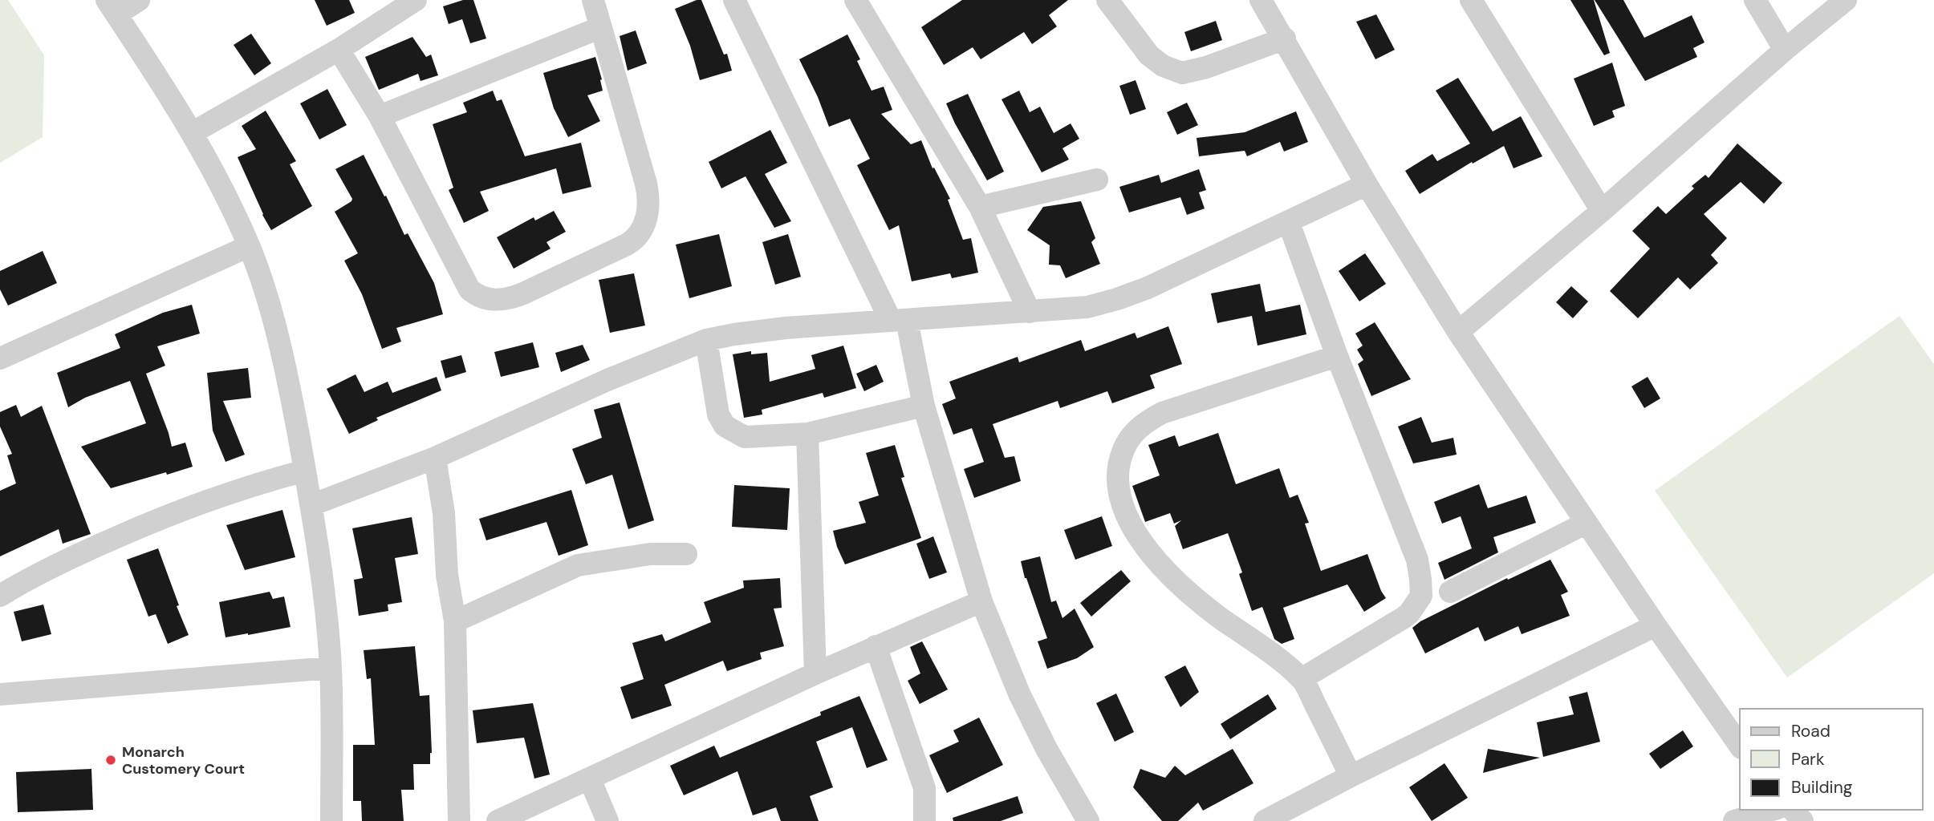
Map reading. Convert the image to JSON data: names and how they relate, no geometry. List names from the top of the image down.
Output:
{
  "places": ["Monarch Customery Court"],
  "legend": ["Road", "Park", "Building"]
}
